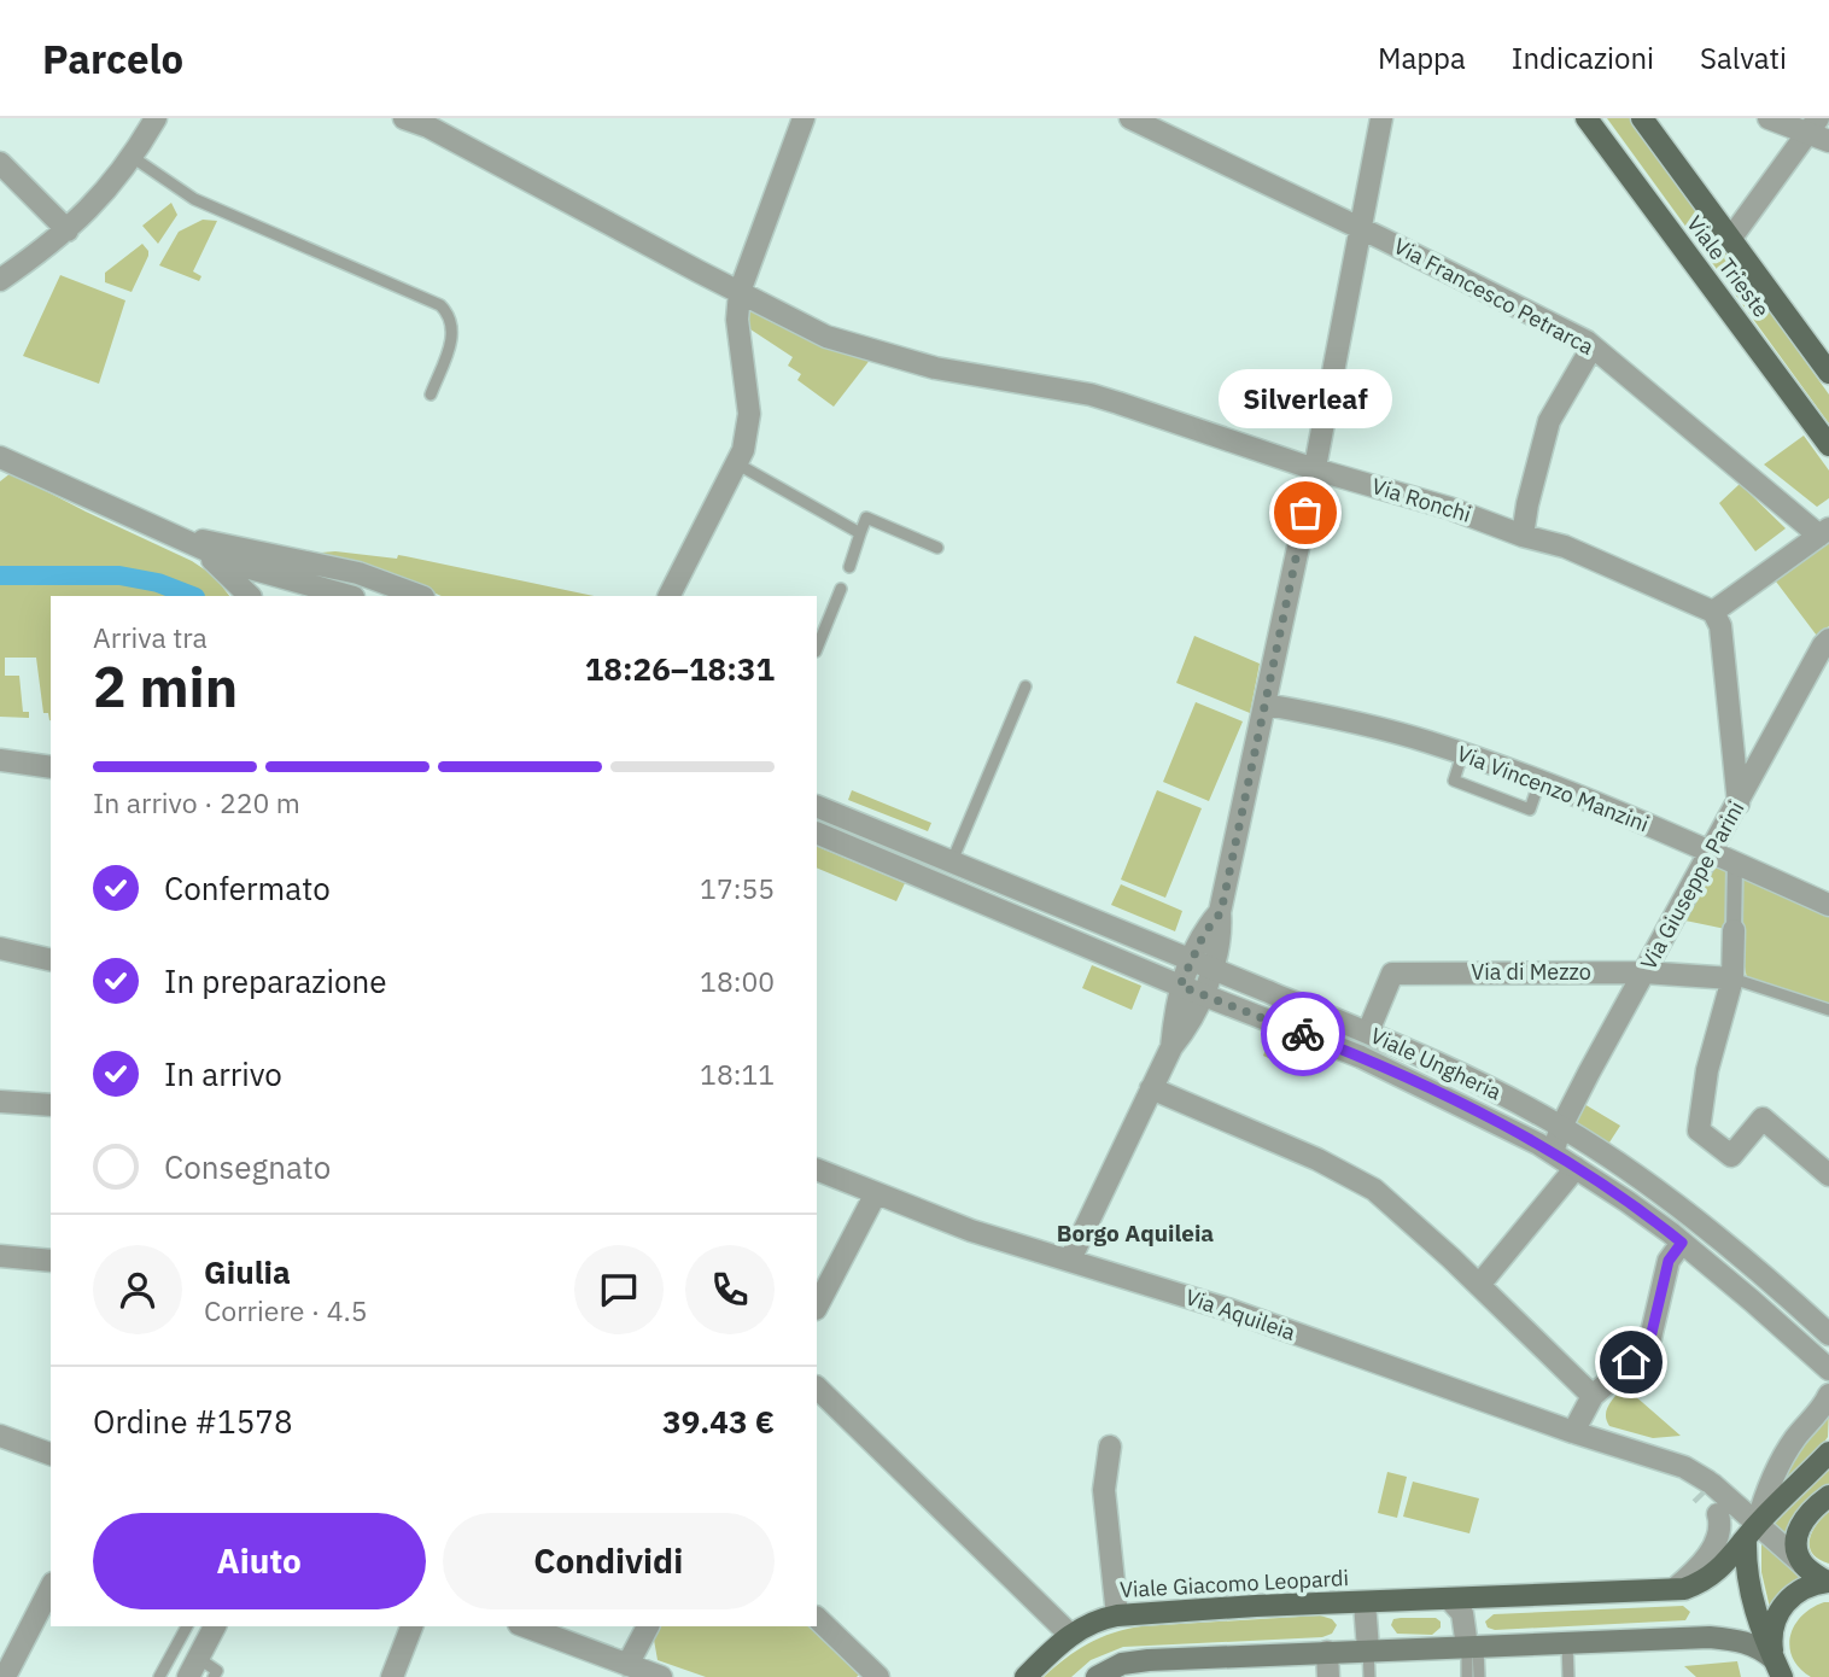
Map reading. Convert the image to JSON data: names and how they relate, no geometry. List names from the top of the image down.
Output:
{
  "streets": {
    "main road": ["Viale Trieste", "Viale Giacomo Leopardi"],
    "street": [
      "Via Francesco Petrarca",
      "Via Ronchi",
      "Via Vincenzo Manzini",
      "Via Giuseppe Parini",
      "Via di Mezzo",
      "Viale Ungheria",
      "Via Aquileia"
    ]
  },
  "crossings": [
    ["Via Vincenzo Manzini", "Via Giuseppe Parini"],
    ["Via Giuseppe Parini", "Via di Mezzo"],
    ["Via Giuseppe Parini", "Viale Ungheria"],
    ["Via di Mezzo", "Viale Ungheria"],
    ["Via Aquileia", "Viale Giacomo Leopardi"]
  ],
  "districts": ["Borgo Aquileia"],
  "places": ["Silverleaf"],
  "page": {
    "header": "Parcelo",
    "nav": ["Mappa", "Indicazioni", "Salvati"],
    "bubble": "Silverleaf",
    "heading": ["2 min", "Arriva tra", "18:26–18:31"],
    "panel": [
      "Giulia",
      "Corriere · 4.5",
      "Ordine #1578",
      "39.43 €"
    ],
    "bar": "In arrivo · 220 m",
    "list": [
      ["Confermato", "17:55"],
      ["In preparazione", "18:00"],
      ["In arrivo", "18:11"],
      "Consegnato"
    ],
    "buttons": ["Aiuto", "Condividi"]
  }
}
